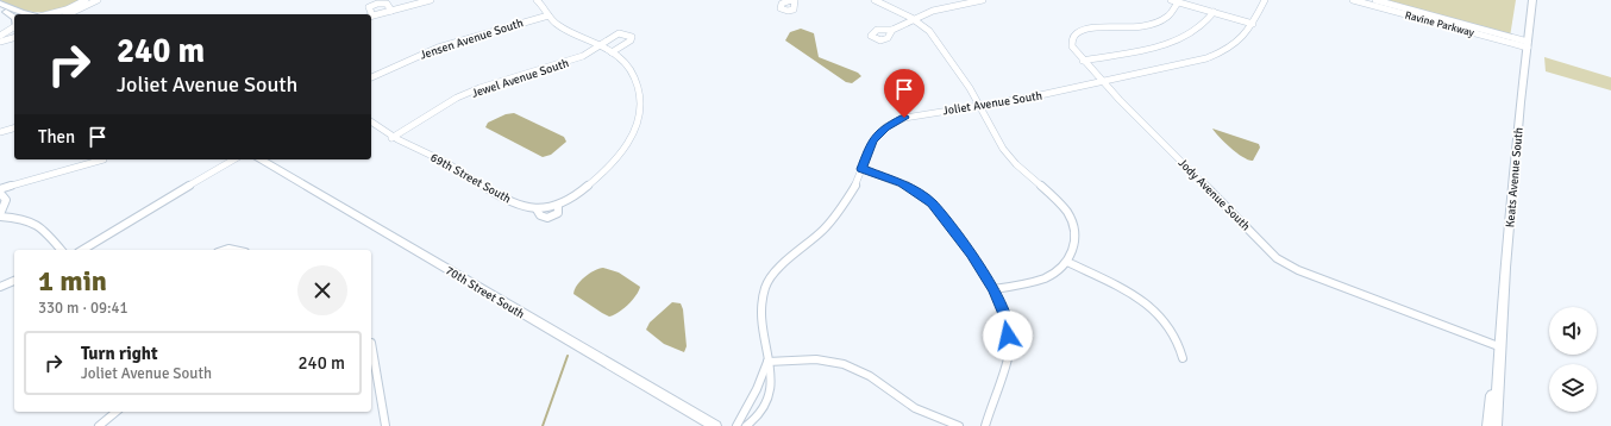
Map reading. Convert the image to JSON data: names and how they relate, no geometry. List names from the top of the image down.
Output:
{
  "streets": {
    "main road": ["Keats Avenue South", "70th Street South"],
    "street": [
      "Ravine Parkway",
      "Jensen Avenue South",
      "Jewel Avenue South",
      "Joliet Avenue South",
      "69th Street South",
      "Jody Avenue South"
    ]
  },
  "crossings": [
    ["Ravine Parkway", "Keats Avenue South"],
    ["Jewel Avenue South", "69th Street South"],
    ["Joliet Avenue South", "Jody Avenue South"],
    ["Keats Avenue South", "Jody Avenue South"]
  ],
  "page": {
    "turn": ["240 m", "Joliet Avenue South"],
    "then": "Then",
    "heading": ["1 min", "330 m · 09:41"],
    "list": [
      {
        "name": "Turn right",
        "note": "Joliet Avenue South",
        "value": "240 m"
      }
    ]
  }
}
